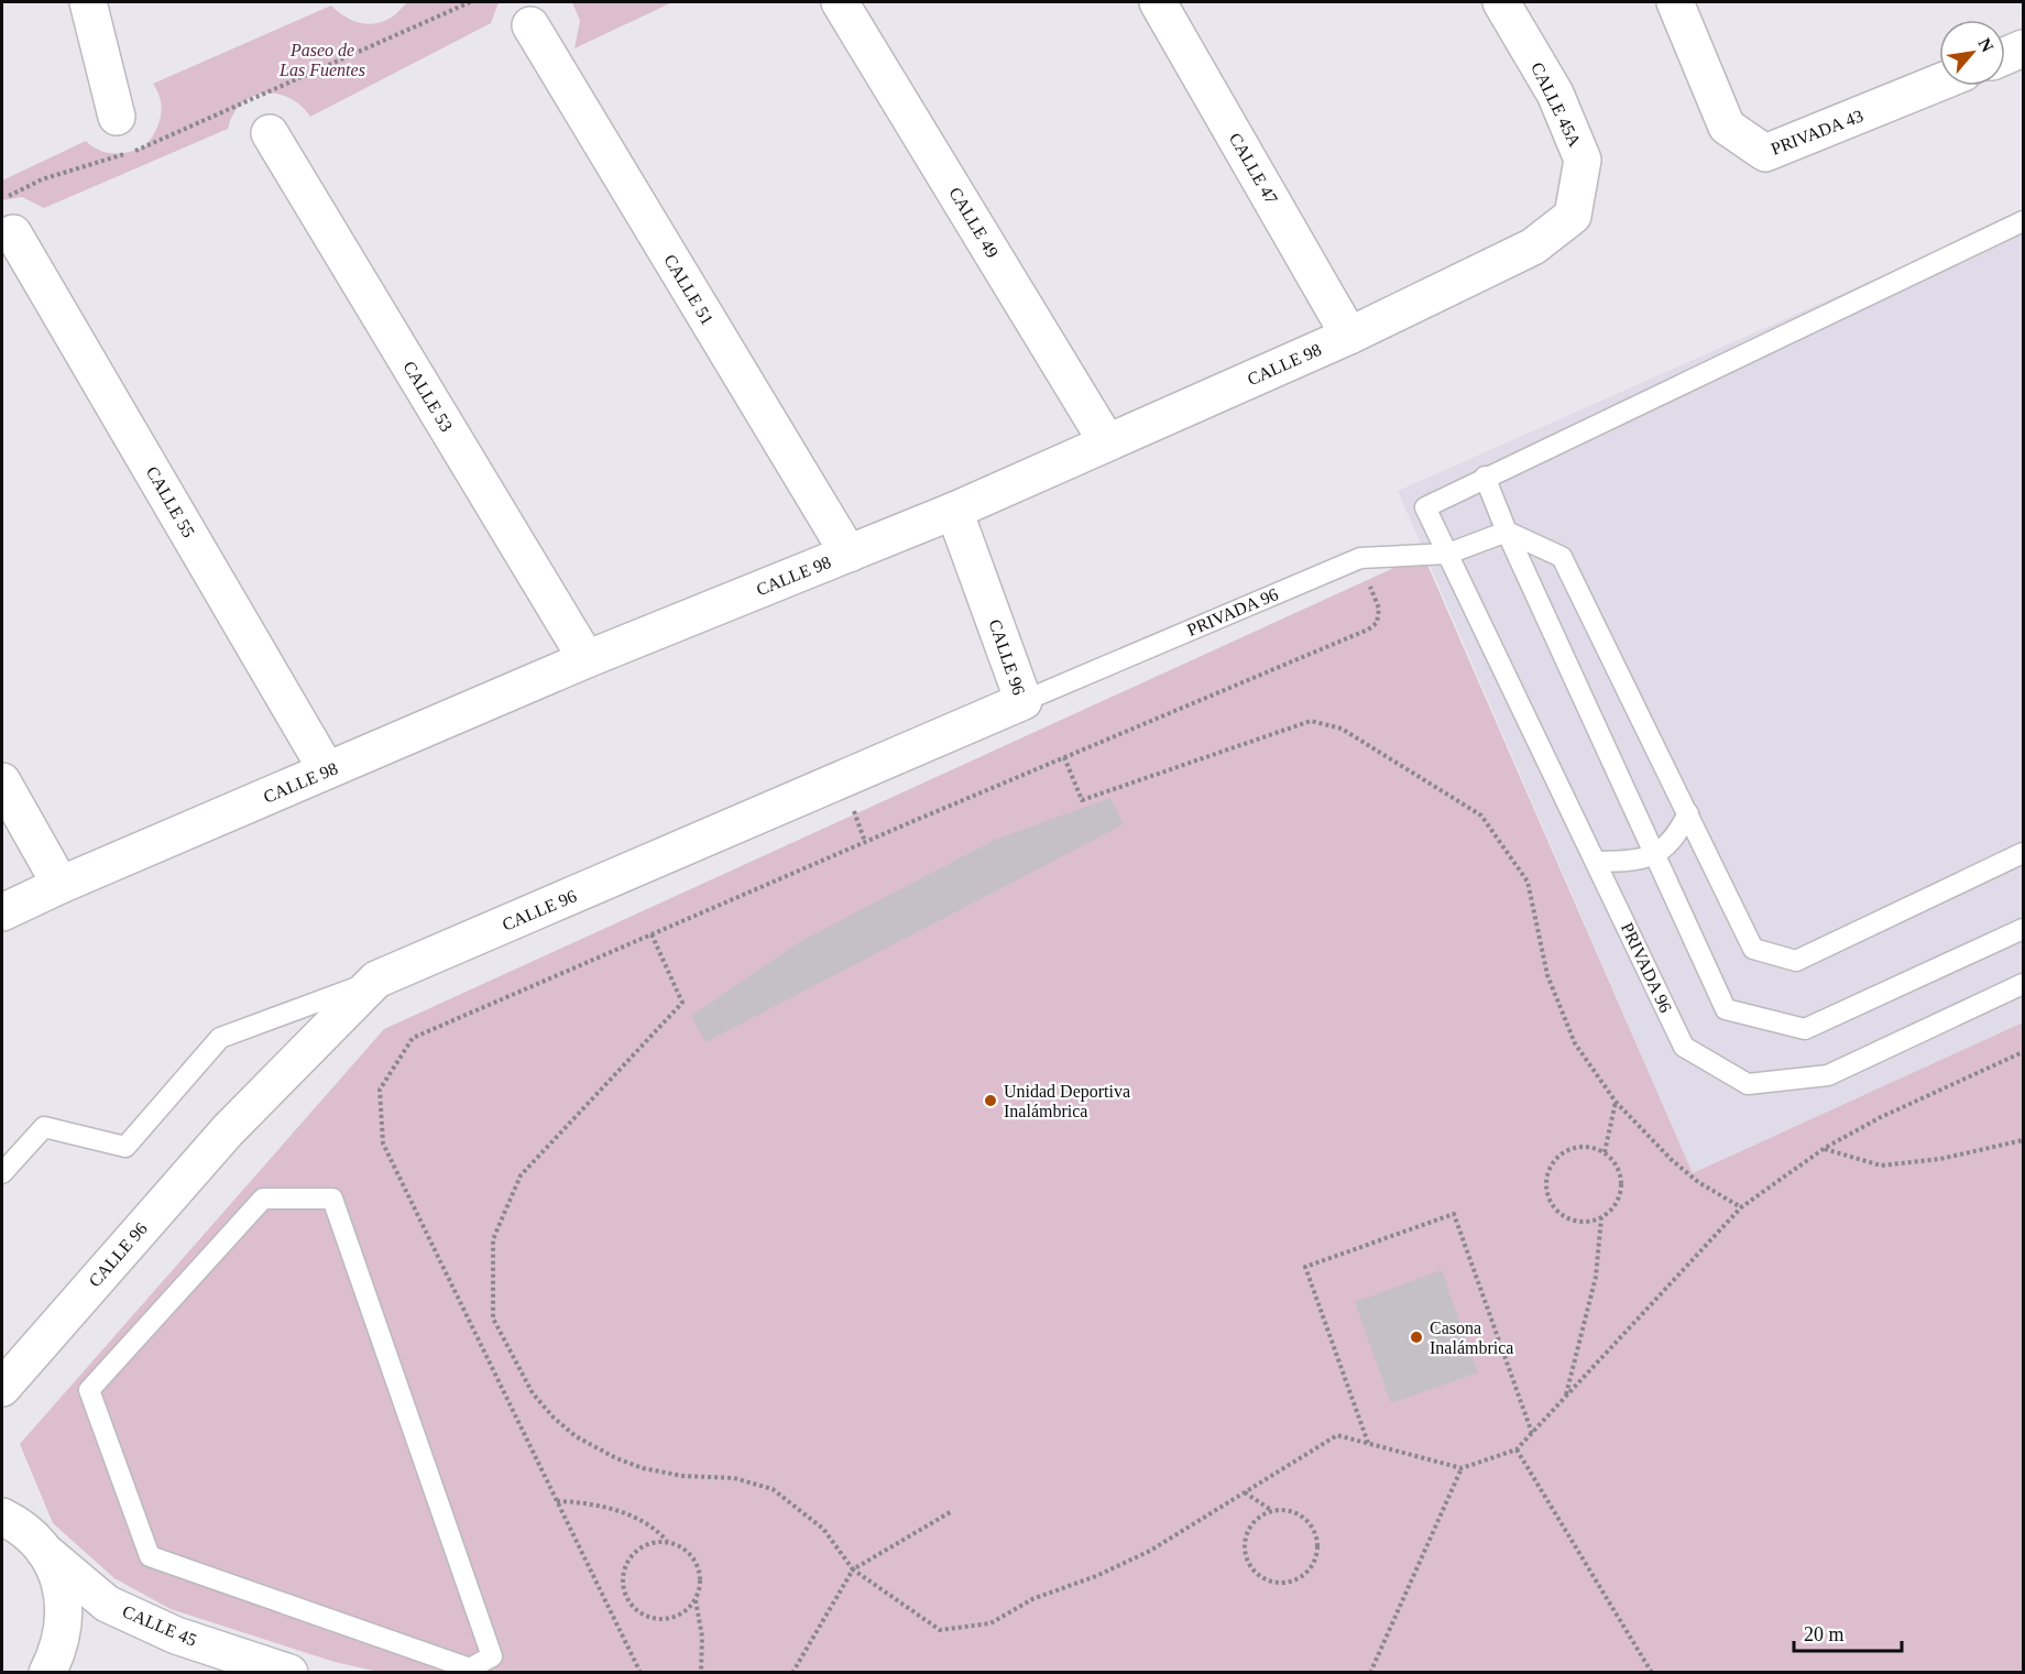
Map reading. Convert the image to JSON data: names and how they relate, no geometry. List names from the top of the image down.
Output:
{
  "streets": {
    "street": [
      "CALLE 45A",
      "PRIVADA 43",
      "CALLE 47",
      "CALLE 49",
      "CALLE 51",
      "CALLE 98",
      "CALLE 53",
      "CALLE 55",
      "CALLE 96",
      "CALLE 45"
    ],
    "lane": ["PRIVADA 96"]
  },
  "crossings": [
    ["CALLE 45A", "CALLE 98"],
    ["CALLE 47", "CALLE 98"],
    ["CALLE 49", "CALLE 98"],
    ["CALLE 51", "CALLE 98"],
    ["CALLE 98", "CALLE 53"],
    ["CALLE 98", "CALLE 55"],
    ["CALLE 98", "CALLE 96"],
    ["PRIVADA 96", "CALLE 96"]
  ],
  "parks": ["Paseo de Las Fuentes"],
  "places": ["Unidad Deportiva Inalámbrica", "Casona Inalámbrica"],
  "scale_bar": "20 m",
  "north": "top right"
}
